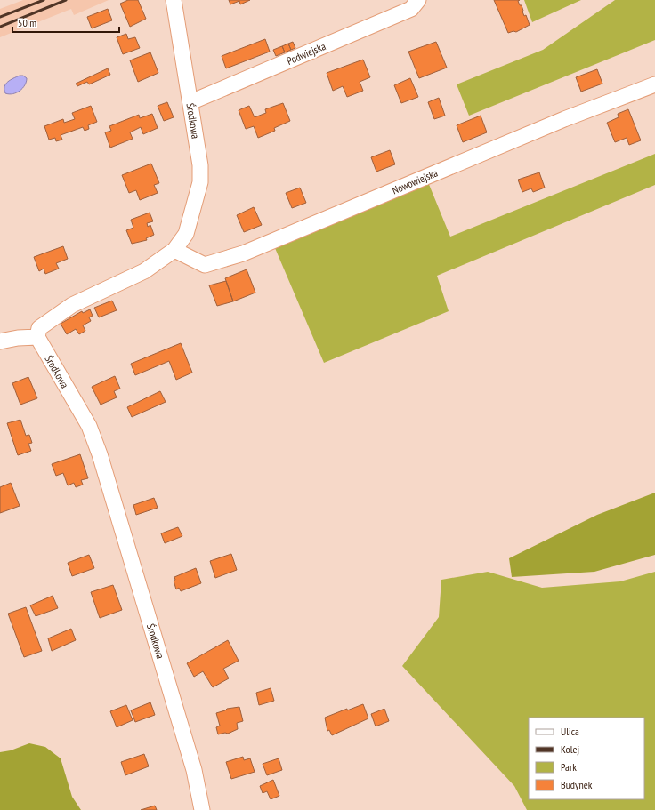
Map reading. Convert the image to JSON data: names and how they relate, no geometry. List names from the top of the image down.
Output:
{
  "streets": {
    "street": ["Podwiejska", "Środkowa", "Nowowiejska"]
  },
  "crossings": [
    ["Podwiejska", "Środkowa"],
    ["Środkowa", "Nowowiejska"]
  ],
  "legend": [
    "Ulica",
    "Kolej",
    "Park",
    "Budynek"
  ],
  "scale_bar": "50 m"
}
